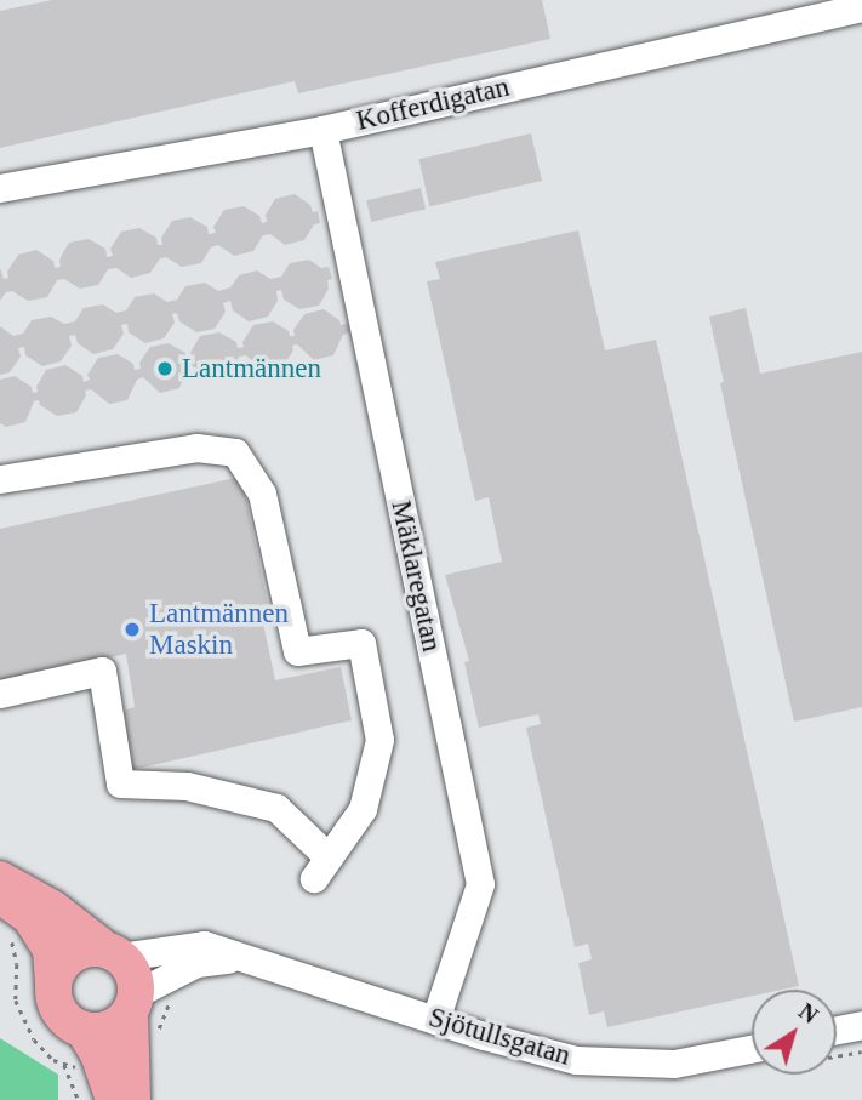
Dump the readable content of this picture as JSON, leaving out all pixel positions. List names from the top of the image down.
{
  "streets": {
    "street": ["Kofferdigatan", "Mäklaregatan", "Sjötullsgatan"]
  },
  "crossings": [
    ["Kofferdigatan", "Mäklaregatan"],
    ["Mäklaregatan", "Sjötullsgatan"]
  ],
  "places": ["Lantmännen", "Lantmännen Maskin"],
  "north": "top right"
}
